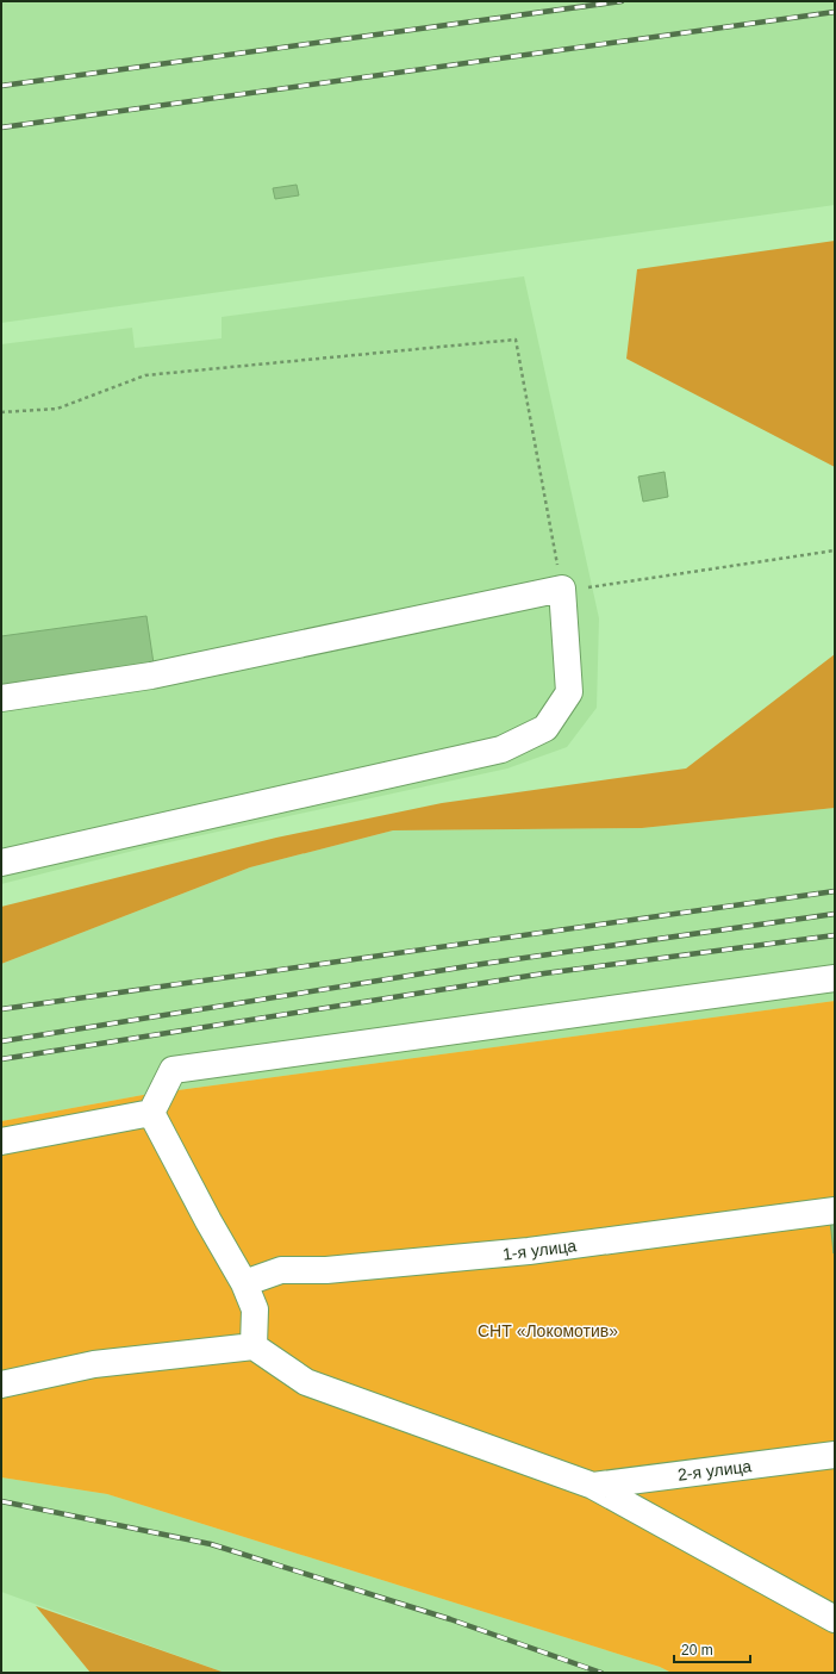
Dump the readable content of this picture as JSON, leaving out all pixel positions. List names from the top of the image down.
{
  "streets": {
    "street": ["1-я улица", "2-я улица"]
  },
  "parks": ["СНТ «Локомотив»"],
  "scale_bar": "20 m"
}
